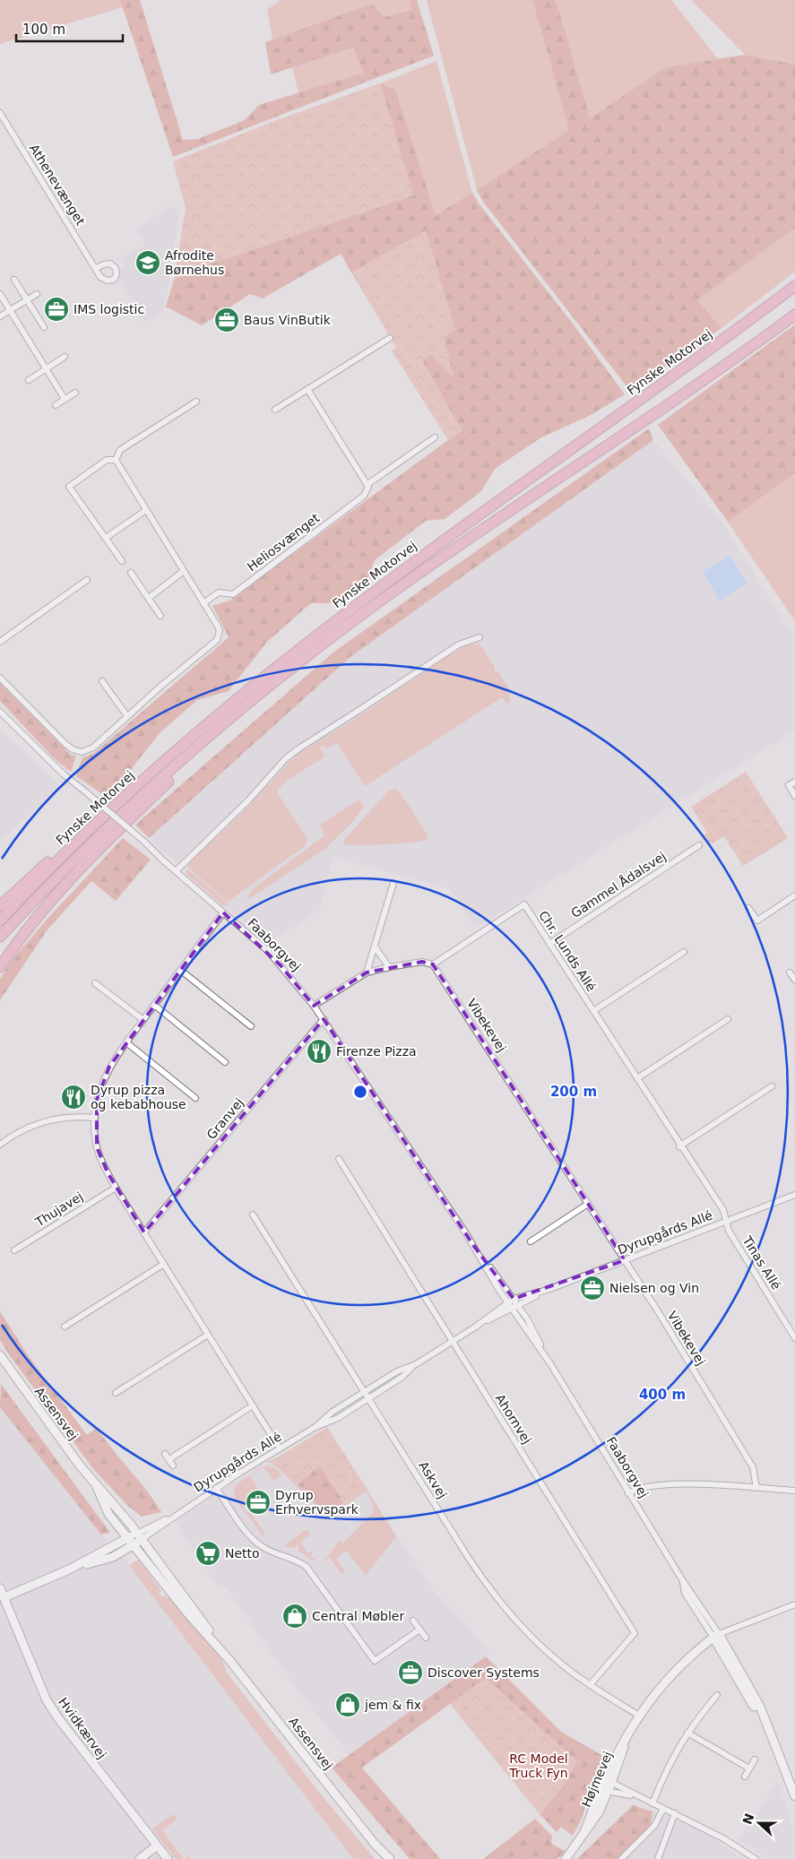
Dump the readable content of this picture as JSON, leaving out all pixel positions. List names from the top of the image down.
{
  "streets": {
    "highway": ["Fynske Motorvej"],
    "street": [
      "Athenevænget",
      "Heliosvænget",
      "Gammel Ådalsvej",
      "Faaborgvej",
      "Chr. Lunds Allé",
      "Vibekevej",
      "Granvej",
      "Thujavej",
      "Dyrupgårds Allé",
      "Tinas Allé",
      "Assensvej",
      "Ahornvej",
      "Askvej",
      "Hvidkærvej",
      "Højmevej"
    ]
  },
  "crossings": [
    ["Gammel Ådalsvej", "Chr. Lunds Allé"],
    ["Faaborgvej", "Granvej"],
    ["Faaborgvej", "Dyrupgårds Allé"],
    ["Faaborgvej", "Højmevej"],
    ["Chr. Lunds Allé", "Vibekevej"],
    ["Chr. Lunds Allé", "Dyrupgårds Allé"],
    ["Chr. Lunds Allé", "Tinas Allé"],
    ["Vibekevej", "Dyrupgårds Allé"],
    ["Dyrupgårds Allé", "Tinas Allé"],
    ["Dyrupgårds Allé", "Assensvej"],
    ["Dyrupgårds Allé", "Ahornvej"],
    ["Dyrupgårds Allé", "Askvej"],
    ["Ahornvej", "Askvej"],
    ["Askvej", "Højmevej"]
  ],
  "parks": ["RC Model Truck Fyn"],
  "places": {
    "school or university": ["Afrodite Børnehus"],
    "office": [
      "IMS logistic",
      "Baus VinButik",
      "Nielsen og Vin",
      "Dyrup Erhvervspark",
      "Discover Systems"
    ],
    "restaurant": ["Firenze Pizza", "Dyrup pizza og kebabhouse"],
    "supermarket": ["Netto"],
    "shop": ["Central Møbler", "jem & fix"]
  },
  "scale_bar": "100 m",
  "north": "left",
  "rings": ["200 m", "400 m"]
}
